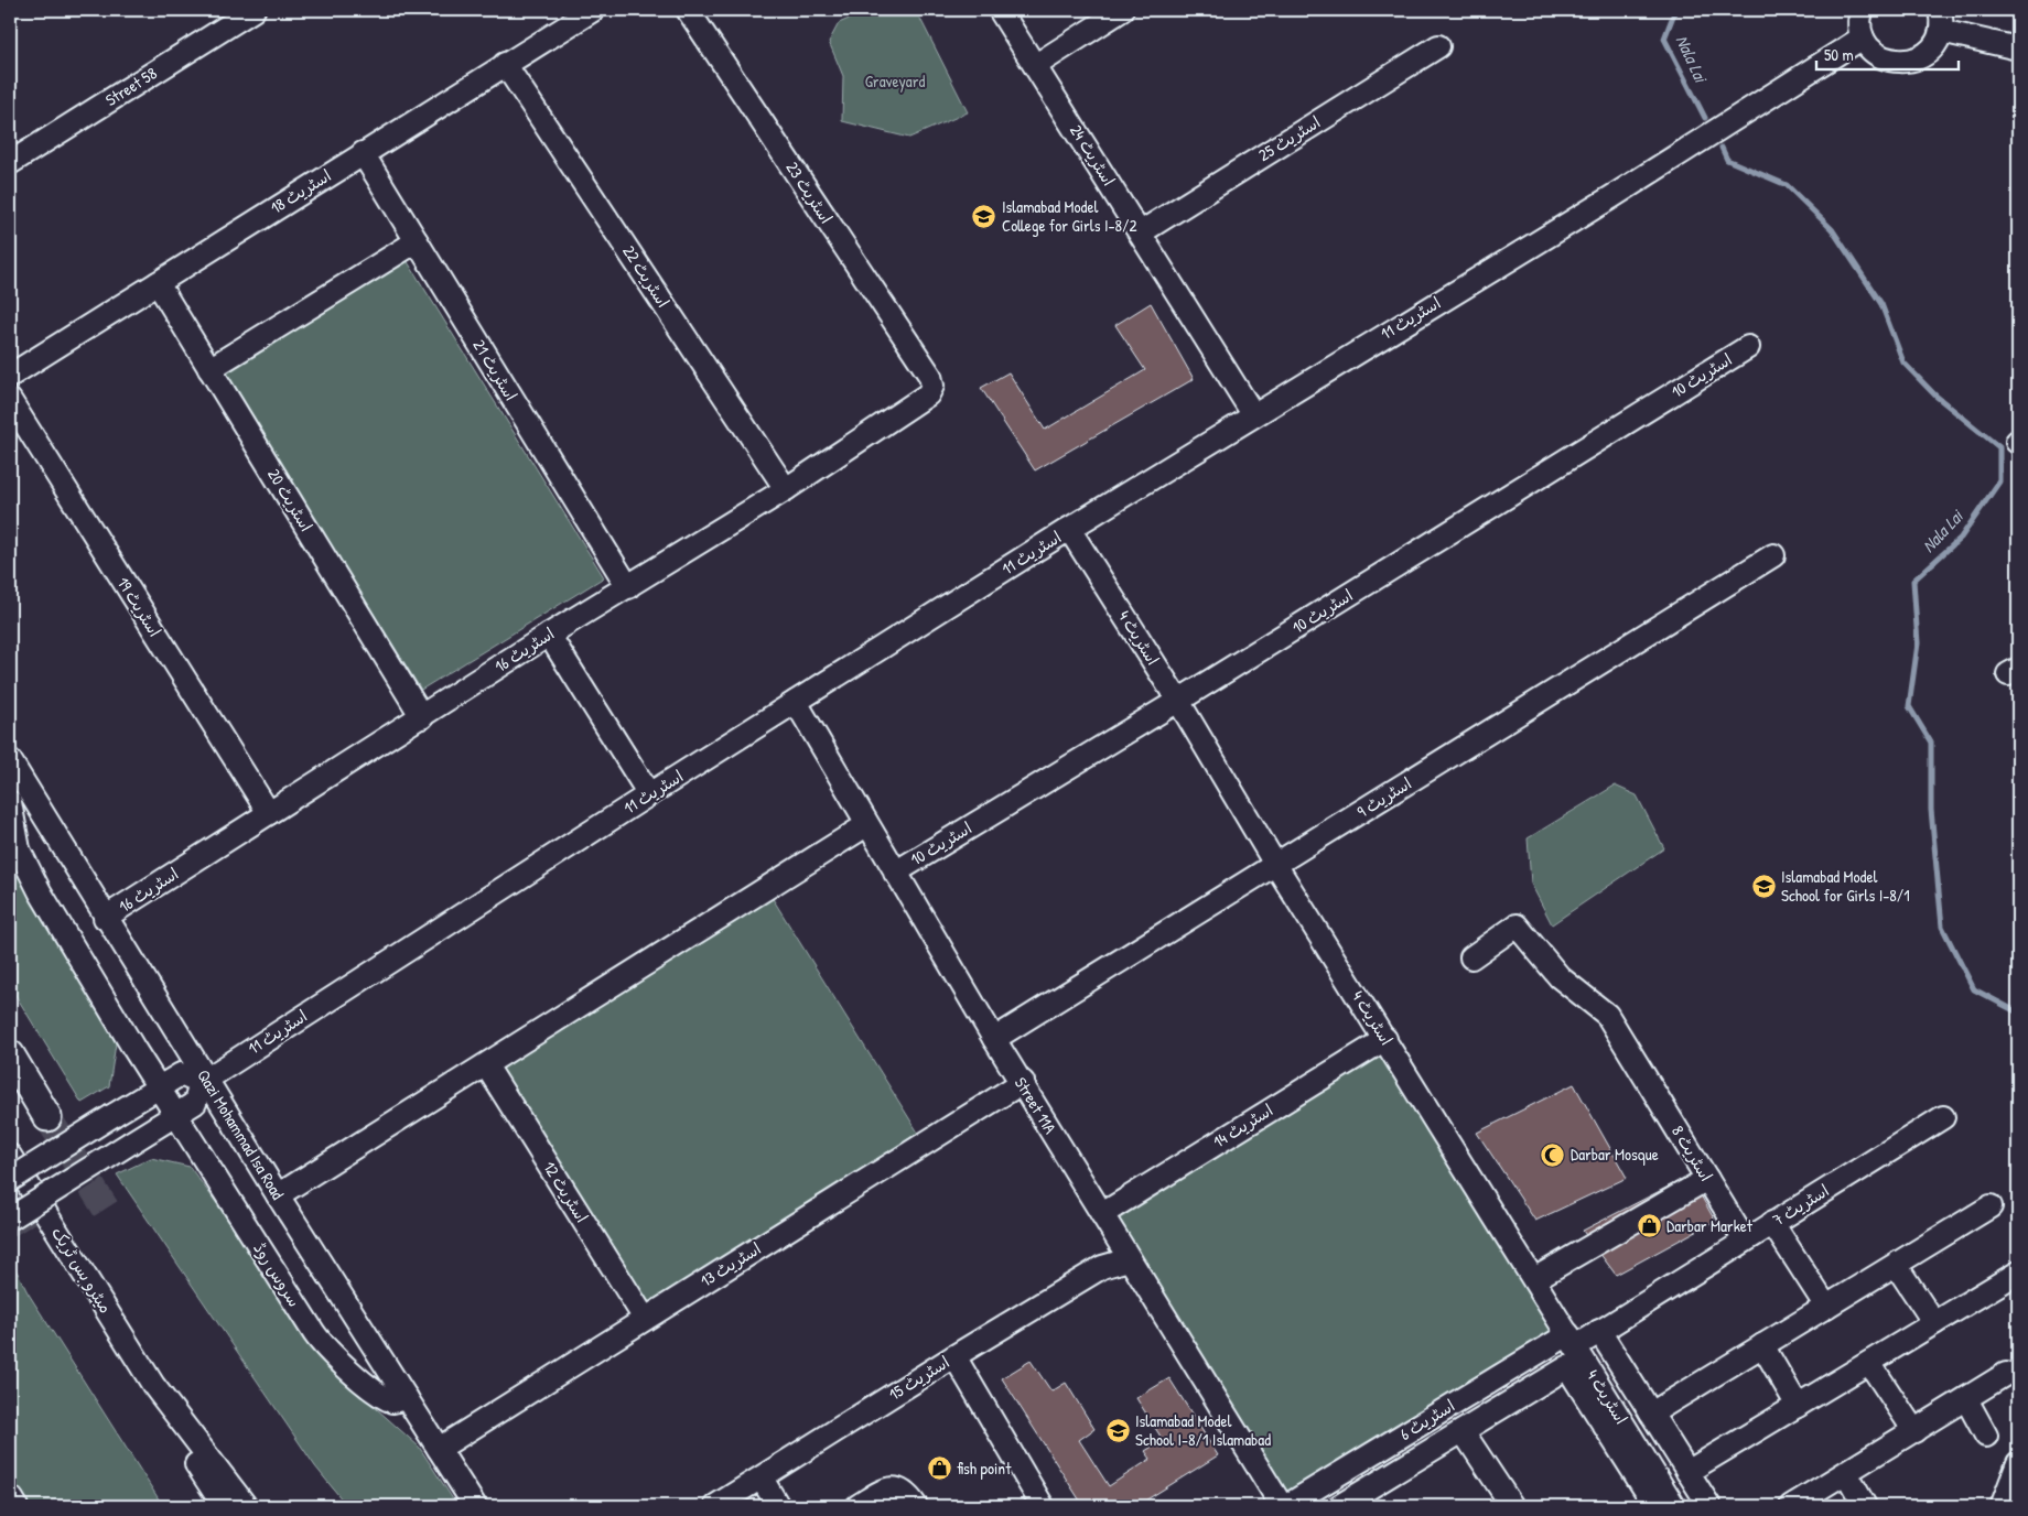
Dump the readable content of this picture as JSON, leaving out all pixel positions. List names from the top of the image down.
{
  "streets": {
    "street": [
      "Street 58",
      "اسٹریٹ 25",
      "اسٹریٹ 24",
      "اسٹریٹ 18",
      "اسٹریٹ 23",
      "اسٹریٹ 22",
      "اسٹریٹ 11",
      "اسٹریٹ 21",
      "اسٹریٹ 10",
      "اسٹریٹ 20",
      "اسٹریٹ 19",
      "اسٹریٹ 4",
      "اسٹریٹ 16",
      "اسٹریٹ 9",
      "Street 11A",
      "اسٹریٹ 14",
      "Qazi Mohammad Isa Road",
      "اسٹریٹ 8",
      "اسٹریٹ 12",
      "اسٹریٹ 7",
      "اسٹریٹ 13",
      "میٹرو بس ٹریک",
      "سروس روڈ",
      "اسٹریٹ 15",
      "اسٹریٹ 6"
    ]
  },
  "crossings": [
    ["اسٹریٹ 25", "اسٹریٹ 24"],
    ["اسٹریٹ 24", "اسٹریٹ 11"],
    ["اسٹریٹ 18", "اسٹریٹ 22"],
    ["اسٹریٹ 18", "اسٹریٹ 21"],
    ["اسٹریٹ 18", "اسٹریٹ 20"],
    ["اسٹریٹ 23", "اسٹریٹ 16"],
    ["اسٹریٹ 22", "اسٹریٹ 16"],
    ["اسٹریٹ 11", "اسٹریٹ 4"],
    ["اسٹریٹ 11", "Street 11A"],
    ["اسٹریٹ 11", "Qazi Mohammad Isa Road"],
    ["اسٹریٹ 21", "اسٹریٹ 16"],
    ["اسٹریٹ 10", "اسٹریٹ 4"],
    ["اسٹریٹ 10", "Street 11A"],
    ["اسٹریٹ 20", "اسٹریٹ 16"],
    ["اسٹریٹ 19", "اسٹریٹ 16"],
    ["اسٹریٹ 4", "اسٹریٹ 9"],
    ["اسٹریٹ 4", "اسٹریٹ 14"],
    ["اسٹریٹ 4", "اسٹریٹ 7"],
    ["اسٹریٹ 4", "اسٹریٹ 6"],
    ["اسٹریٹ 16", "Qazi Mohammad Isa Road"],
    ["اسٹریٹ 9", "Street 11A"],
    ["Street 11A", "اسٹریٹ 14"],
    ["Street 11A", "اسٹریٹ 13"],
    ["Street 11A", "اسٹریٹ 15"],
    ["Street 11A", "اسٹریٹ 6"],
    ["Qazi Mohammad Isa Road", "اسٹریٹ 13"],
    ["Qazi Mohammad Isa Road", "سروس روڈ"],
    ["اسٹریٹ 8", "اسٹریٹ 7"],
    ["اسٹریٹ 12", "اسٹریٹ 13"],
    ["اسٹریٹ 7", "اسٹریٹ 6"]
  ],
  "water": ["Nala Lai"],
  "parks": ["Graveyard"],
  "places": {
    "school or university": ["Islamabad Model College for Girls I-8/2", "Islamabad Model School for Girls I-8/1", "Islamabad Model School I-8/1 Islamabad"],
    "mosque": ["Darbar Mosque"],
    "shop": ["Darbar Market", "fish point"]
  },
  "scale_bar": "50 m"
}
